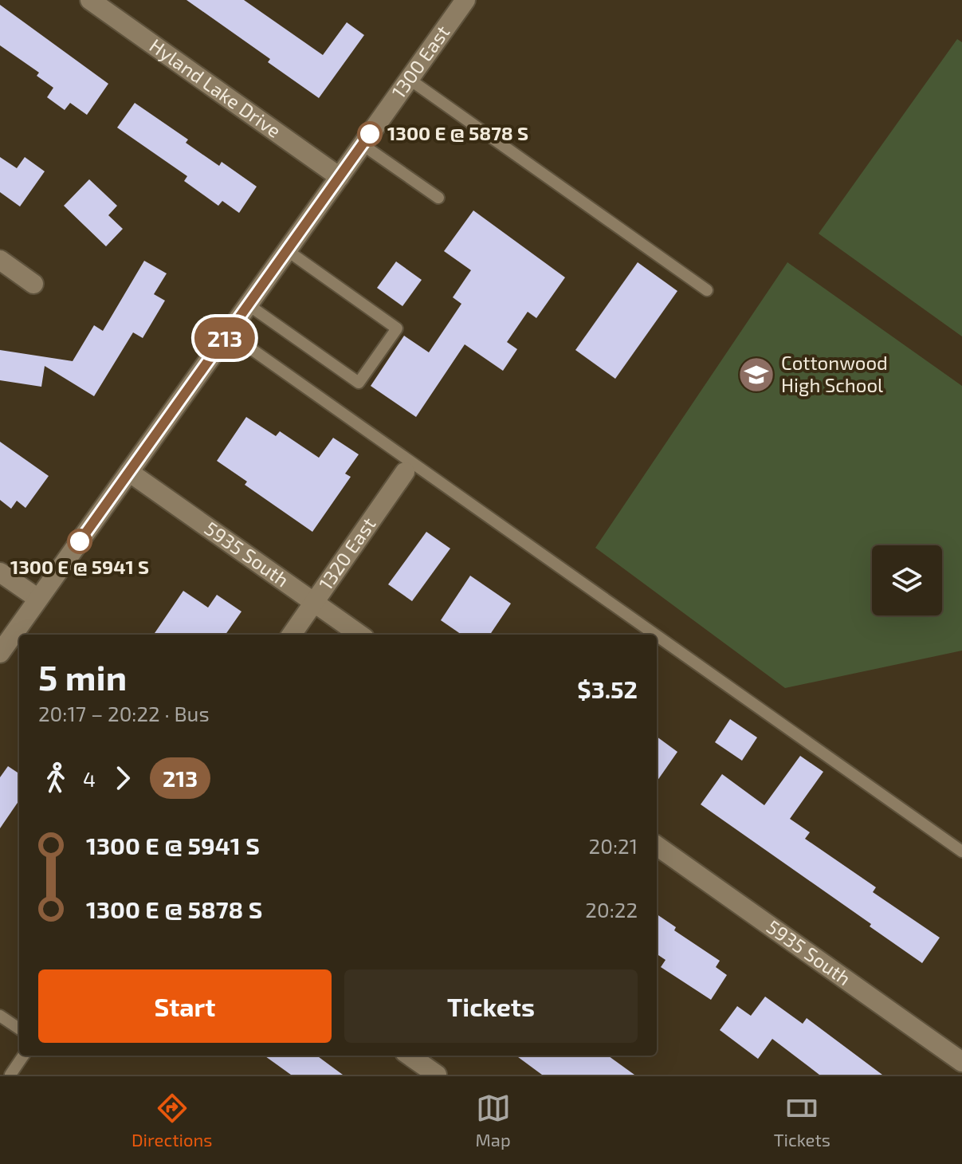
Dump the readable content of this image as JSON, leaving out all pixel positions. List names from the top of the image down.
{
  "streets": {
    "street": [
      "1300 East",
      "Hyland Lake Drive",
      "5935 South",
      "1320 East"
    ]
  },
  "crossings": [
    ["1300 East", "Hyland Lake Drive"],
    ["1300 East", "5935 South"],
    ["5935 South", "1320 East"]
  ],
  "places": {
    "other": ["1300 E @ 5878 S", "1300 E @ 5941 S"],
    "school or university": ["Cottonwood High School"]
  },
  "lines": ["bus line 213"],
  "page": {
    "on_map": "213",
    "heading": ["5 min", "20:17 – 20:22 · Bus", "$3.52"],
    "legs": ["4", "213"],
    "list": [
      {
        "name": "1300 E @ 5941 S",
        "value": "20:21"
      },
      {
        "name": "1300 E @ 5878 S",
        "value": "20:22"
      }
    ],
    "buttons": ["Start", "Tickets"],
    "tabs": ["Directions", "Map", "Tickets"]
  }
}
